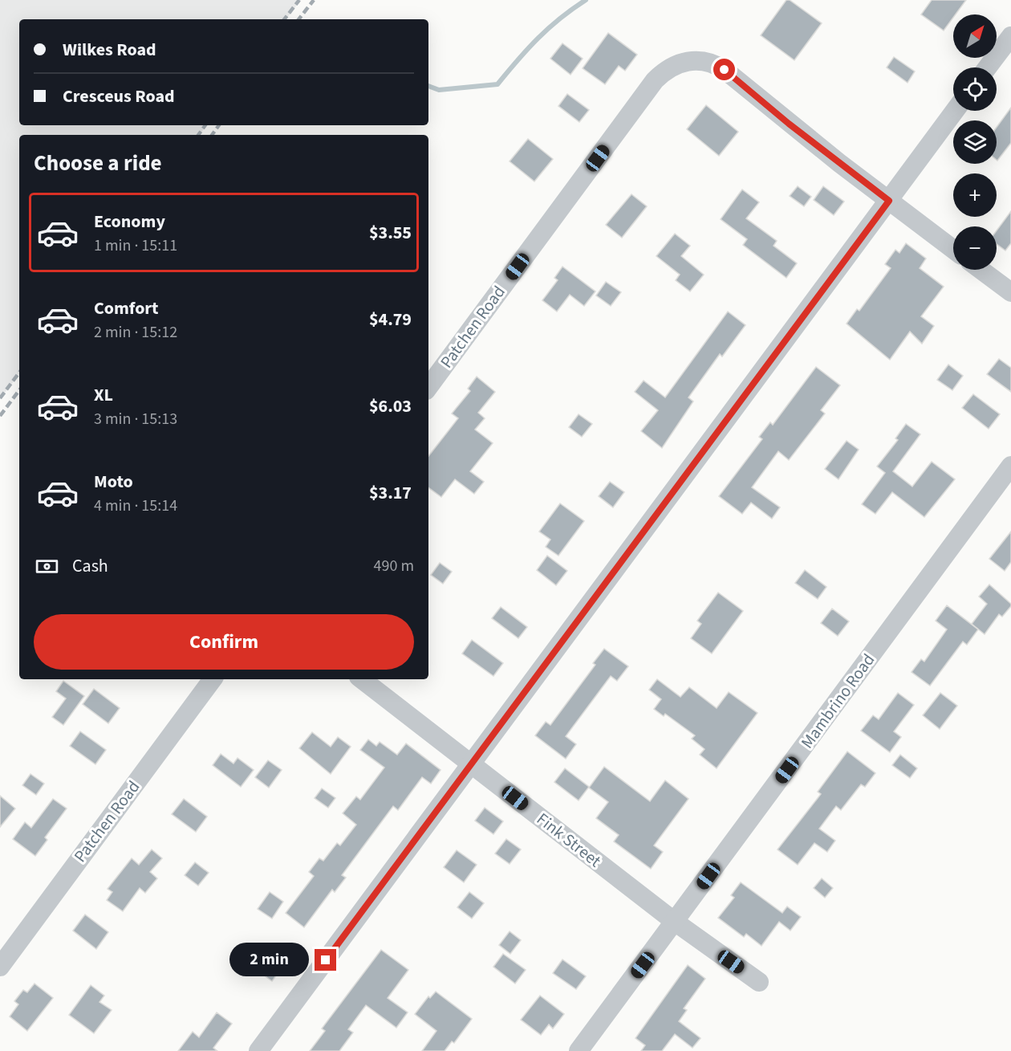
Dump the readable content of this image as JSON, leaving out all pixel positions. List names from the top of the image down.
{
  "streets": {
    "street": ["Patchen Road", "Mambrino Road", "Fink Street"]
  },
  "crossings": [
    ["Mambrino Road", "Fink Street"]
  ],
  "north": "top right",
  "page": {
    "map_buttons": ["+", "−"],
    "banner": ["Wilkes Road", "Cresceus Road"],
    "heading": "Choose a ride",
    "list": [
      {
        "name": "Economy",
        "note": "1 min · 15:11",
        "value": "$3.55"
      },
      {
        "name": "Comfort",
        "note": "2 min · 15:12",
        "value": "$4.79"
      },
      {
        "name": "XL",
        "note": "3 min · 15:13",
        "value": "$6.03"
      },
      {
        "name": "Moto",
        "note": "4 min · 15:14",
        "value": "$3.17"
      }
    ],
    "pay": ["Cash", "490 m"],
    "buttons": "Confirm",
    "bubble": "2 min"
  }
}
